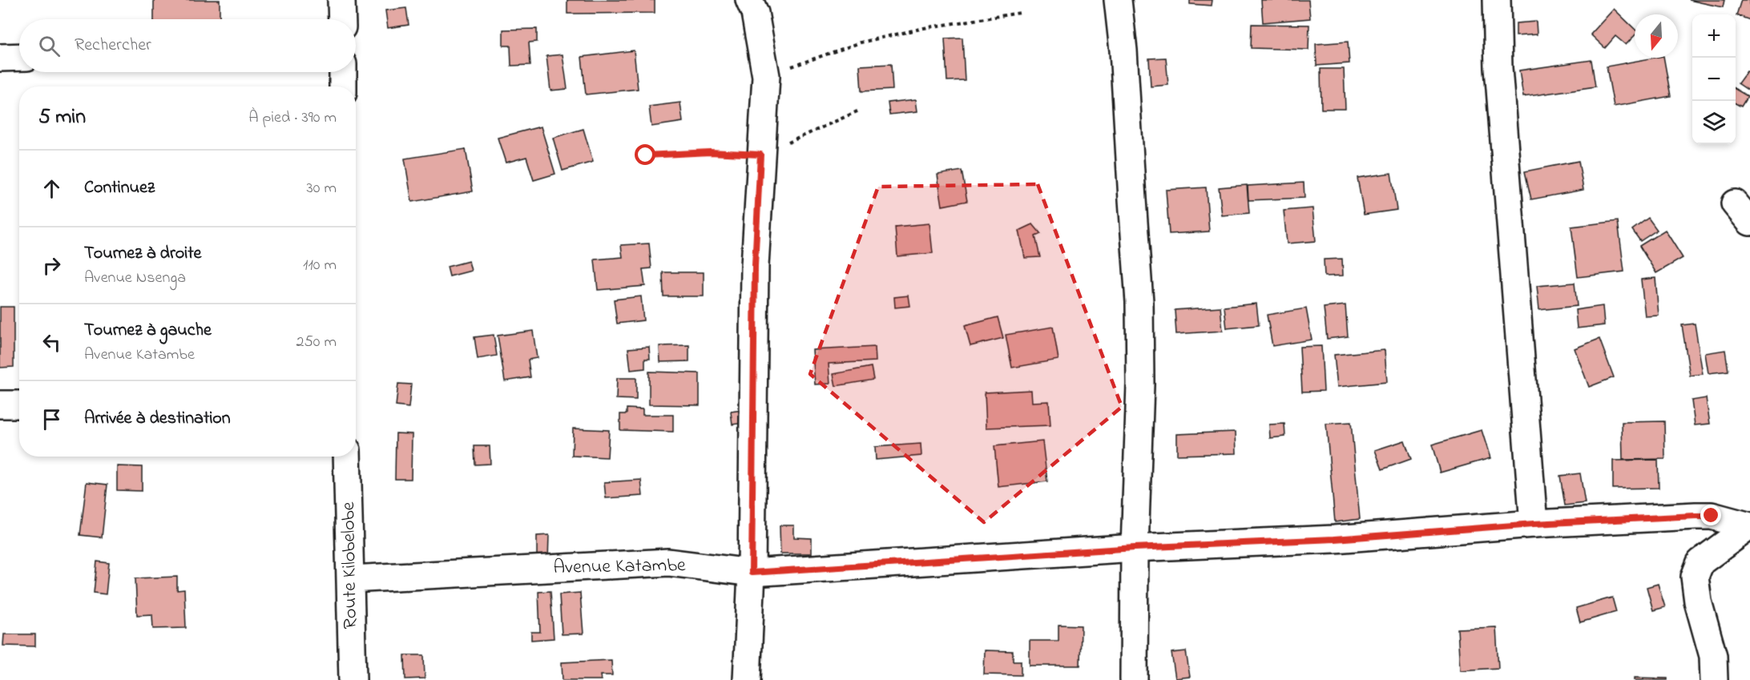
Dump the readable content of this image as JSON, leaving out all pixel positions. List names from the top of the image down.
{
  "streets": {
    "street": ["Route Kilobelobe", "Avenue Katambe"]
  },
  "crossings": [
    ["Route Kilobelobe", "Avenue Katambe"]
  ],
  "north": "bottom",
  "page": {
    "map_buttons": ["+", "−"],
    "search": "Rechercher",
    "heading": ["5 min", "À pied · 390 m"],
    "list": [
      ["Continuez", "30 m"],
      ["Tournez à droite", "Avenue Nsenga", "110 m"],
      ["Tournez à gauche", "Avenue Katambe", "250 m"],
      "Arrivée à destination"
    ]
  }
}
